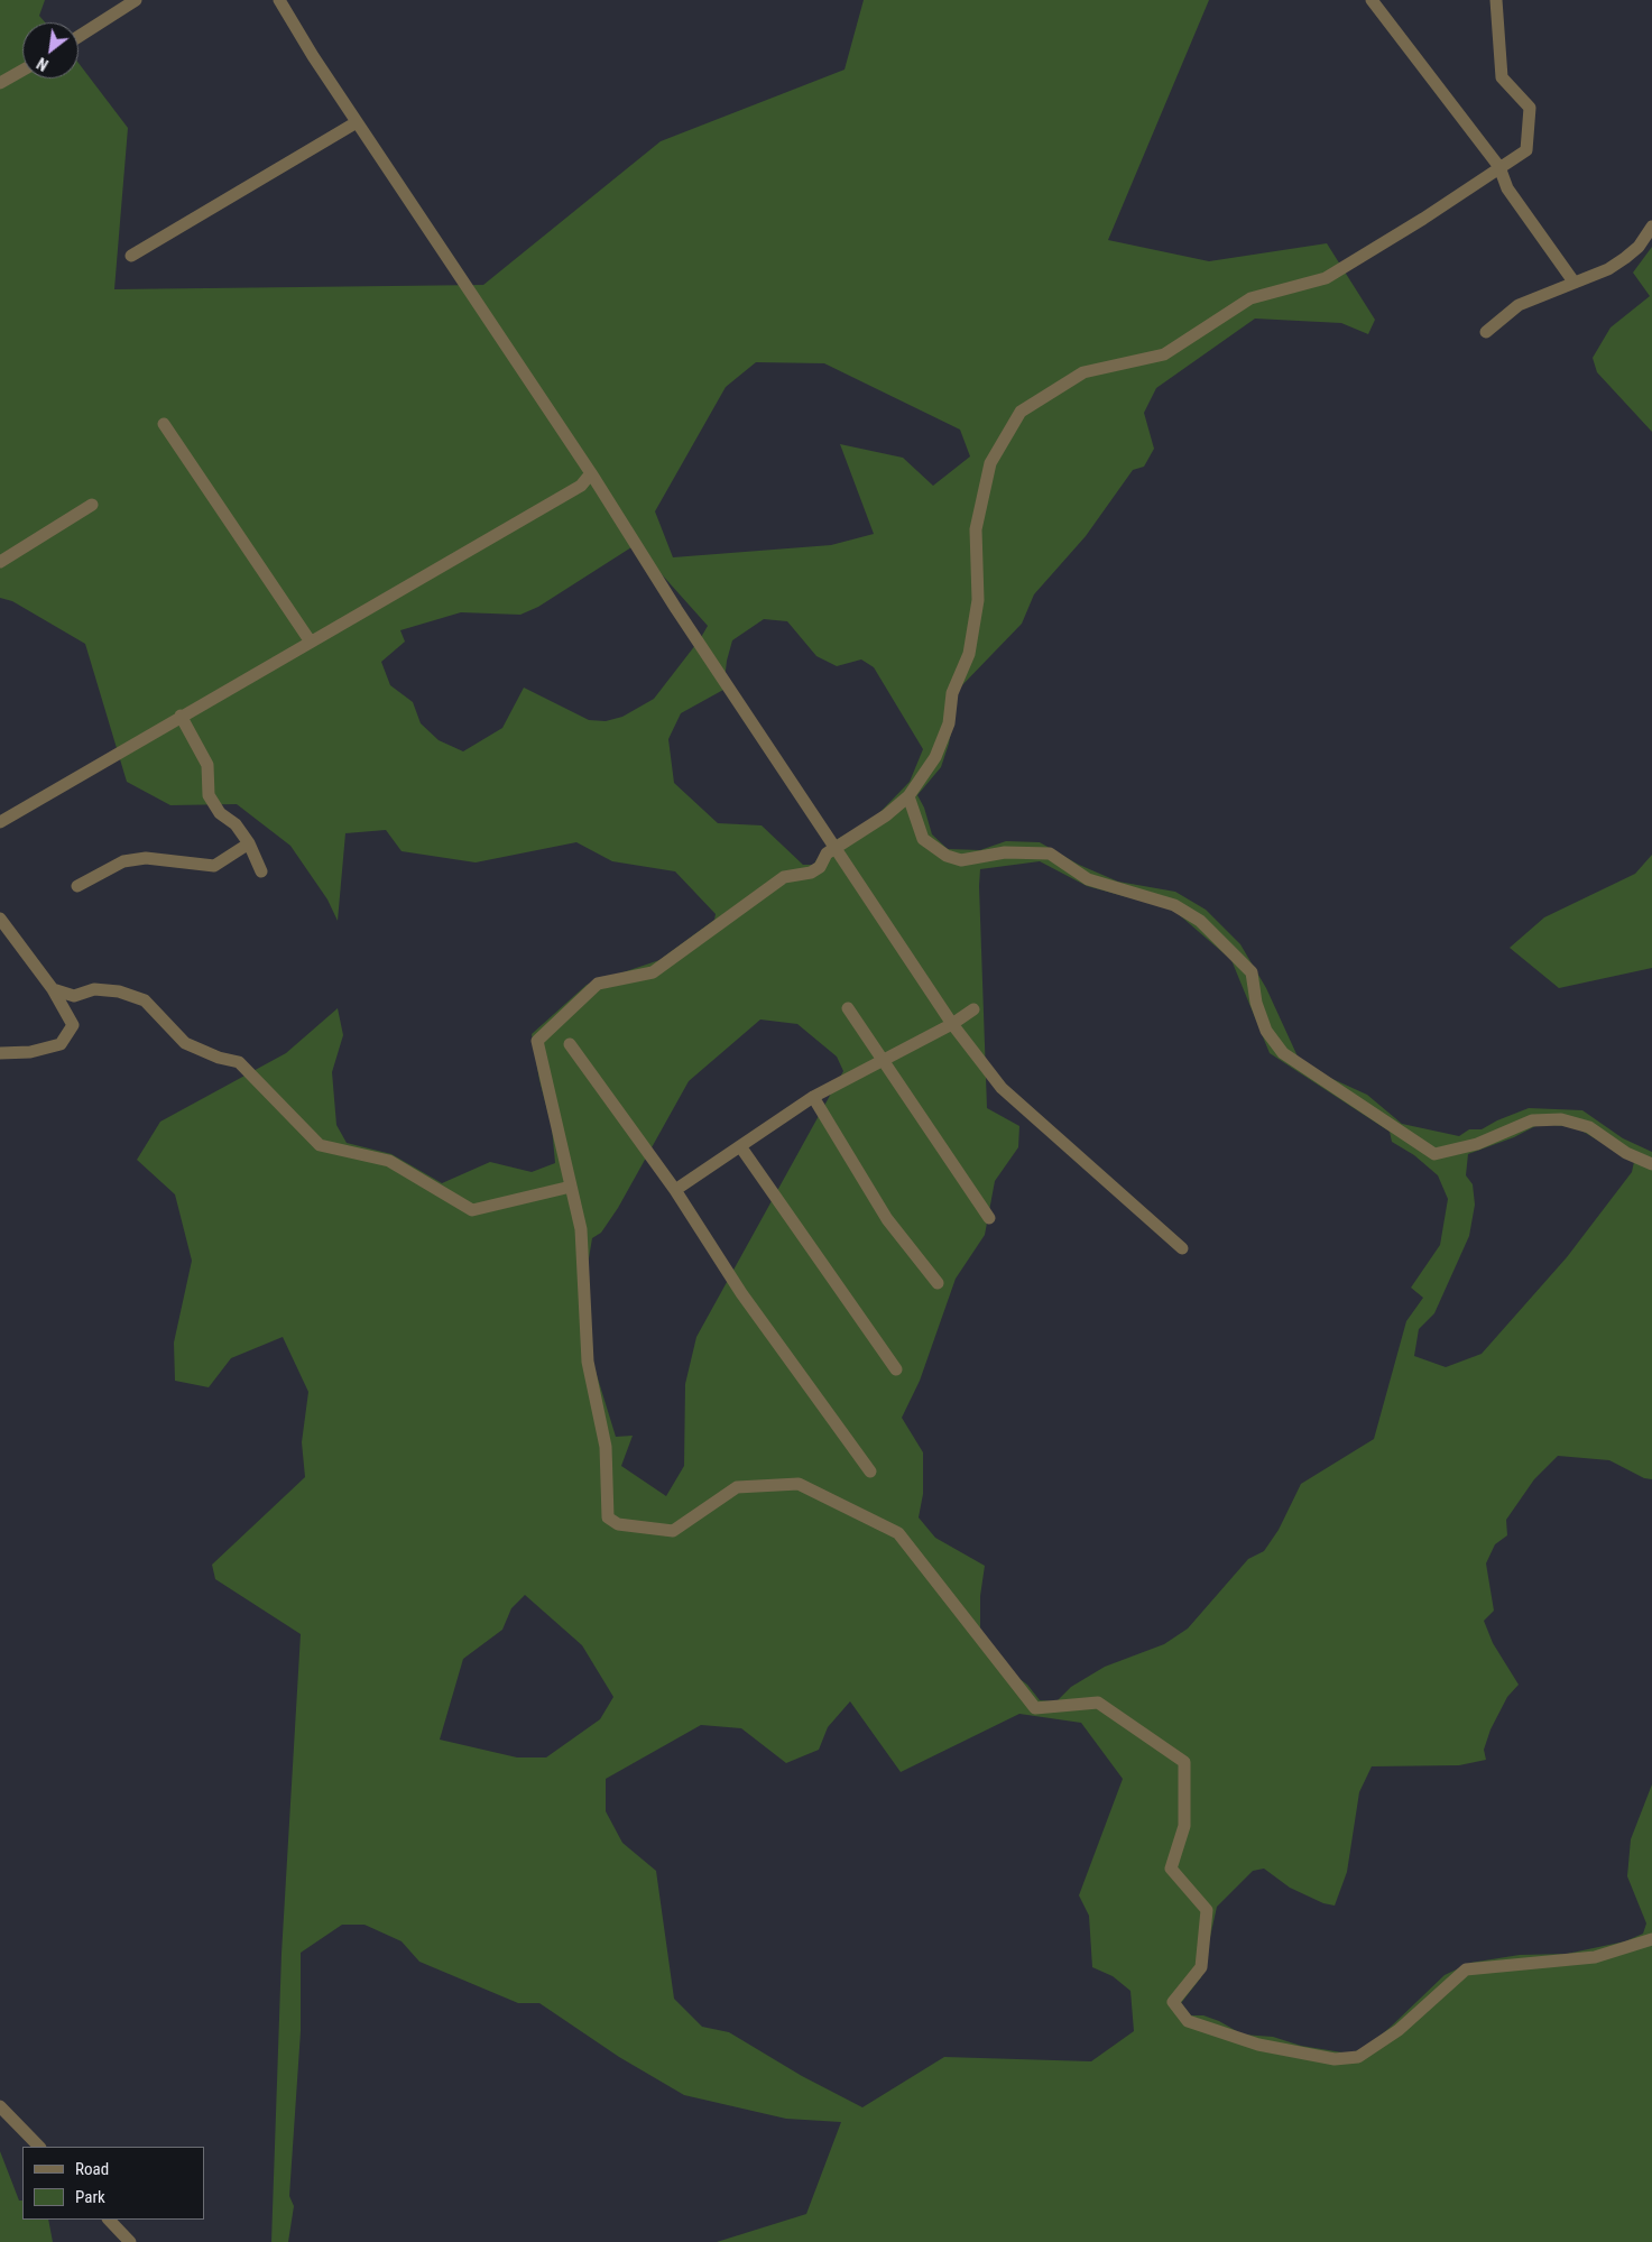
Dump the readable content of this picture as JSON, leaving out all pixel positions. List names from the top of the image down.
{
  "legend": ["Road", "Park"],
  "north": "bottom left"
}
